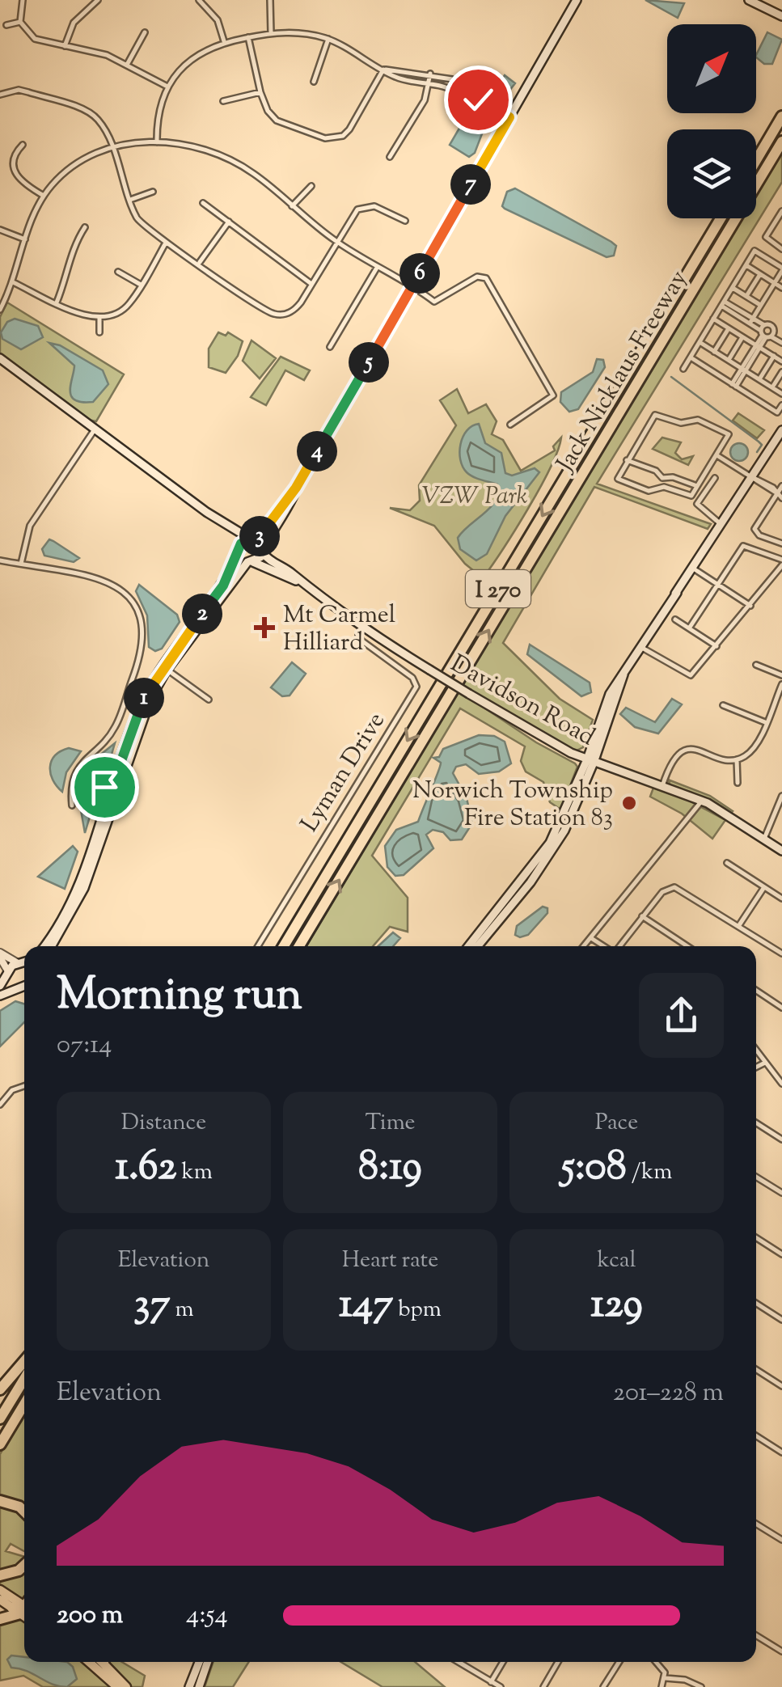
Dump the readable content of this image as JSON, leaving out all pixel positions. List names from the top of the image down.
{
  "streets": {
    "highway": ["Jack Nicklaus Freeway", "I 270"],
    "main road": ["Davidson Road"],
    "street": ["Lyman Drive"]
  },
  "crossings": [
    ["Davidson Road", "Lyman Drive"]
  ],
  "parks": ["VZW Park"],
  "places": {
    "health": ["Mt Carmel Hilliard"],
    "other": ["Norwich Township Fire Station 83"]
  },
  "north": "top right",
  "page": {
    "pins": [
      "7",
      "6",
      "5",
      "4",
      "3",
      "2",
      "1"
    ],
    "heading": ["Morning run", "07:14"],
    "stats": [
      ["Distance", "1.62 km"],
      ["Time", "8:19"],
      ["Pace", "5:08 /km"],
      ["Elevation", "37 m"],
      ["Heart rate", "147 bpm"],
      ["kcal", "129"]
    ],
    "chart": ["Elevation", "201–228 m"],
    "list": [
      {
        "name": "200 m",
        "note": "4:54"
      }
    ]
  }
}
